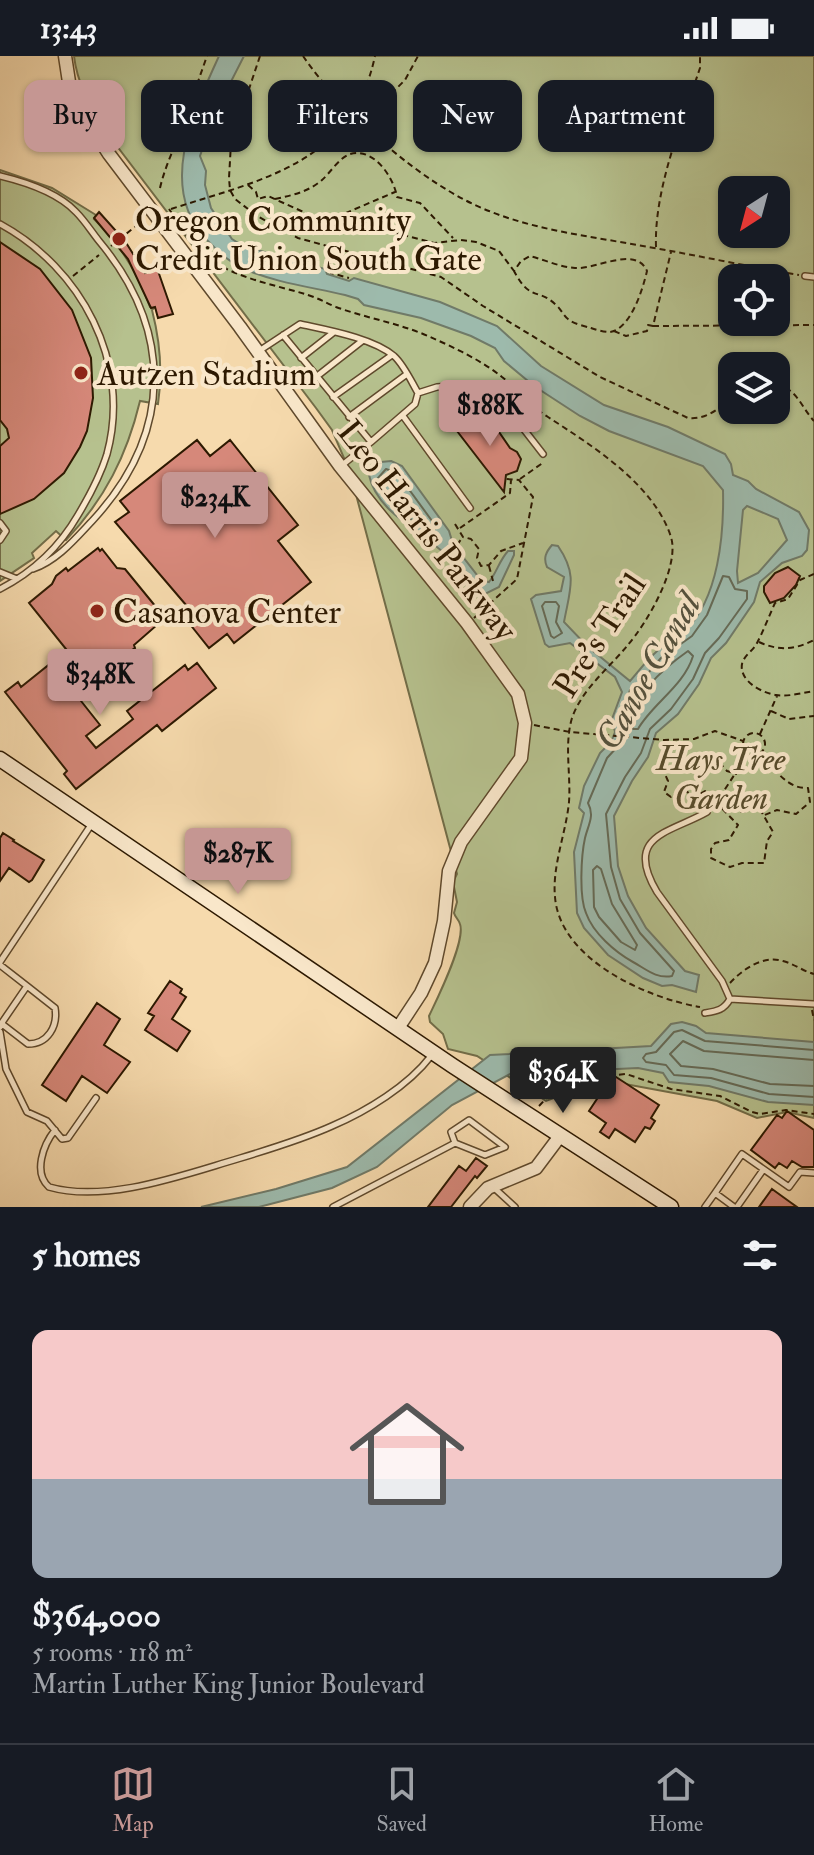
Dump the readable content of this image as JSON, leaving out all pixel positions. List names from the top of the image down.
{
  "streets": {
    "street": ["Leo Harris Parkway"],
    "path": ["Pre's Trail"]
  },
  "water": ["Canoe Canal"],
  "parks": ["Hays Tree Garden"],
  "places": ["Oregon Community Credit Union South Gate", "Autzen Stadium", "Casanova Center"],
  "north": "bottom left",
  "page": {
    "status": "13:43",
    "chip": [
      "Buy",
      "Rent",
      "Filters",
      "New",
      "Apartment"
    ],
    "price": [
      "$188K",
      "$234K",
      "$348K",
      "$287K",
      "$364K"
    ],
    "heading": "5 homes",
    "list": [
      {
        "name": "$364,000",
        "note": "5 rooms · 118 m² · Martin Luther King Junior Boulevard"
      }
    ],
    "tabs": ["Map", "Saved", "Home"]
  }
}
